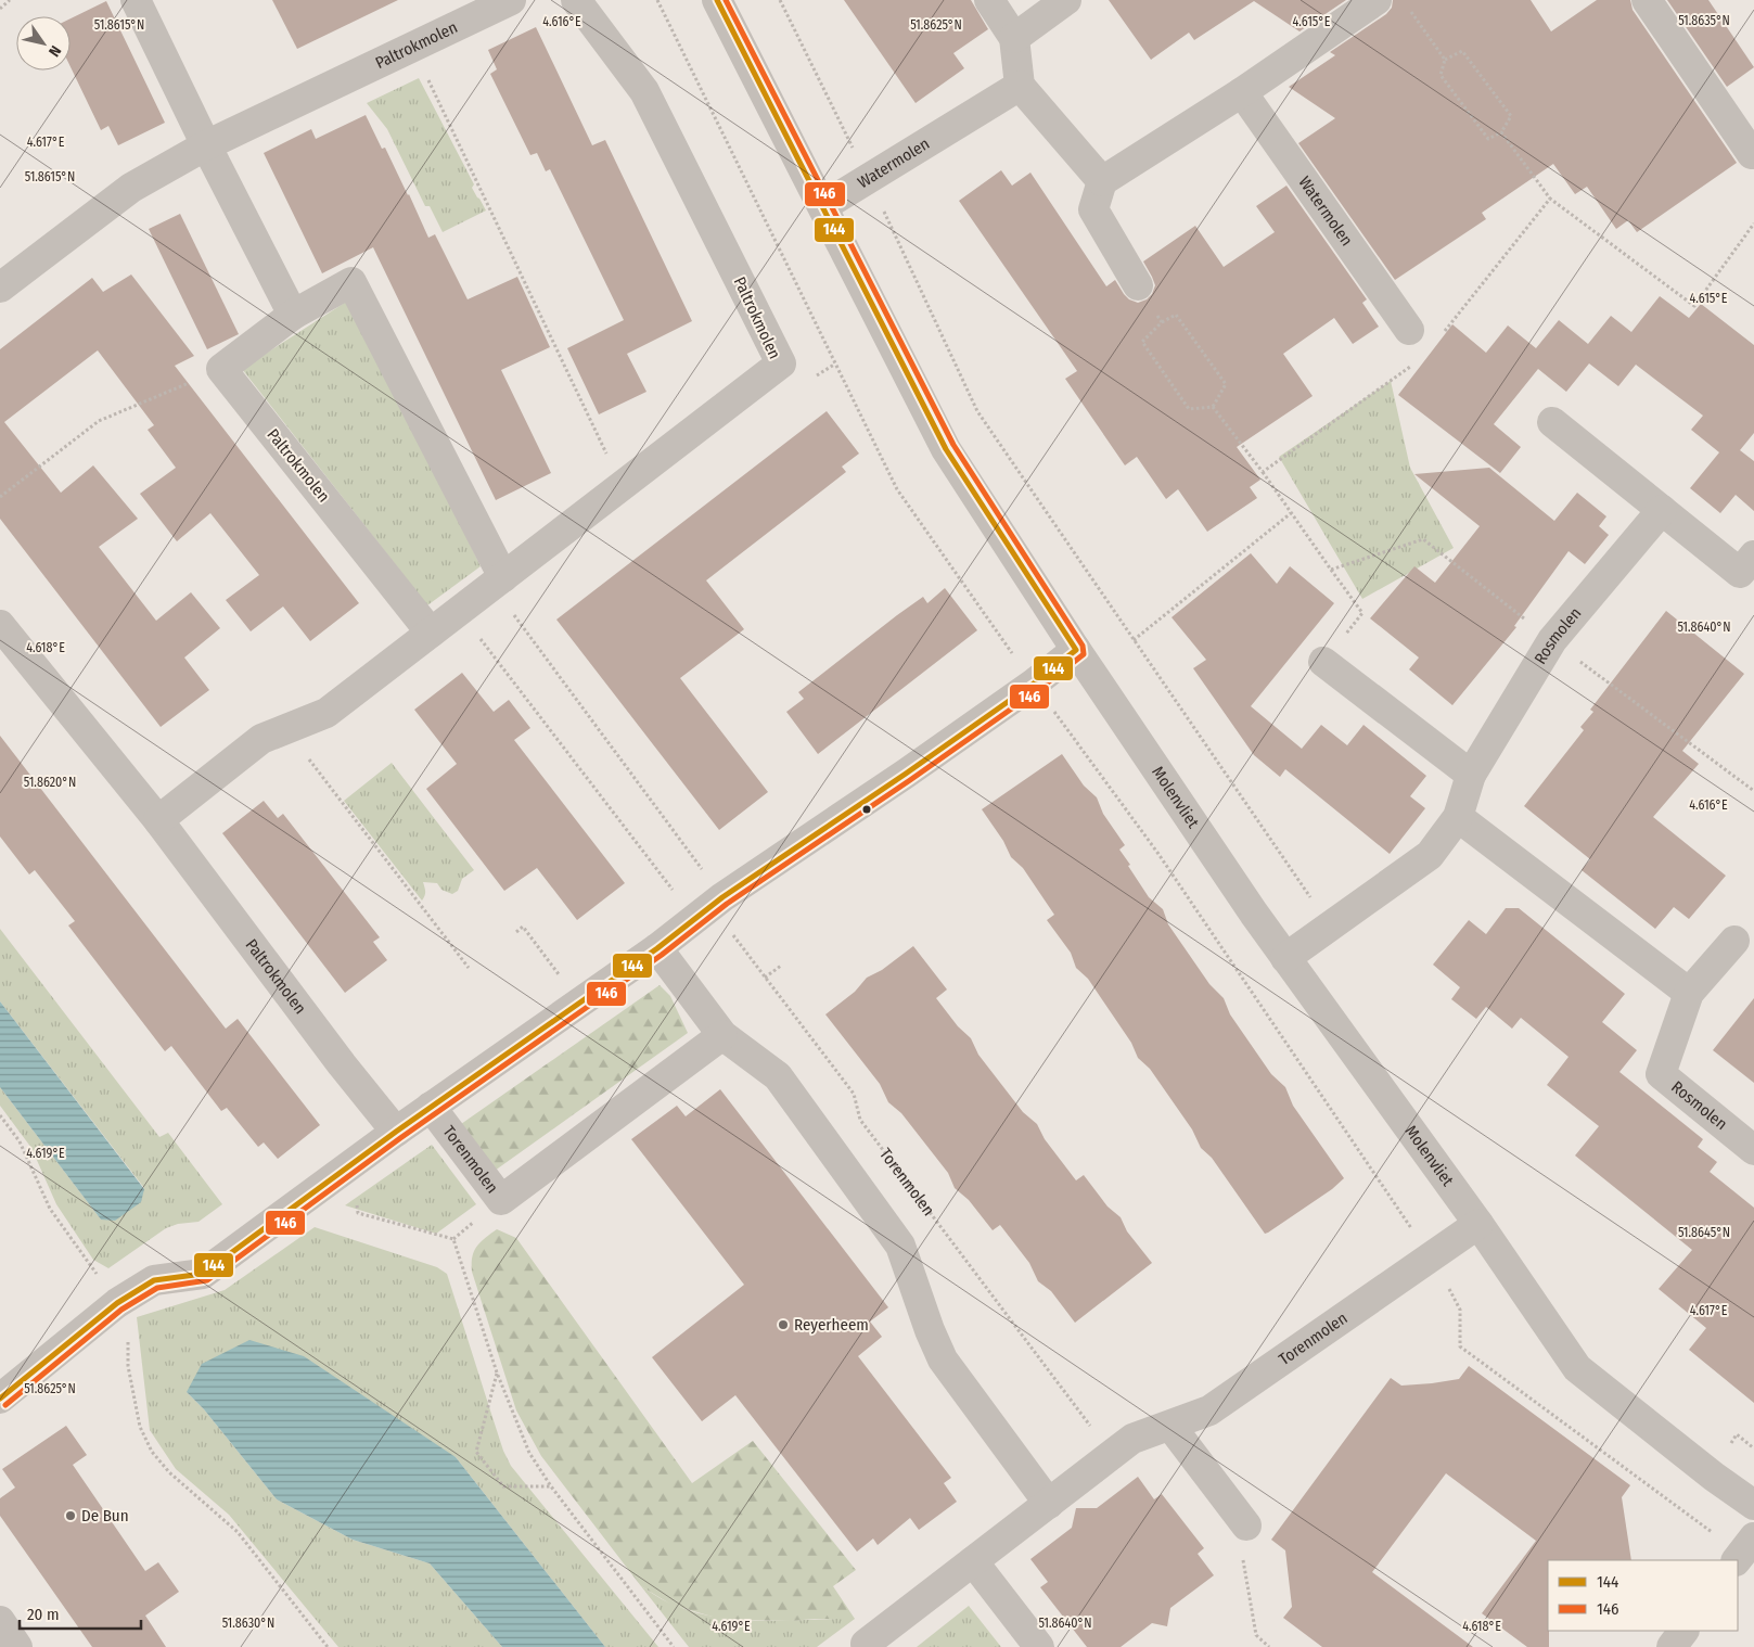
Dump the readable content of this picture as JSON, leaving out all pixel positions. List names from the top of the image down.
{
  "streets": {
    "street": [
      "Paltrokmolen",
      "Watermolen",
      "Rosmolen",
      "Molenvliet",
      "Torenmolen"
    ]
  },
  "crossings": [
    ["Watermolen", "Molenvliet"],
    ["Rosmolen", "Molenvliet"],
    ["Molenvliet", "Torenmolen"]
  ],
  "places": ["Reyerheem", "De Bun"],
  "lines": ["transit line 144", "transit line 146"],
  "legend": ["144", "146"],
  "scale_bar": "20 m",
  "north": "bottom right",
  "coordinates": [
    "51.8635°N",
    "4.615°E",
    "4.616°E",
    "51.8615°N",
    "51.8625°N",
    "4.617°E",
    "51.8640°N",
    "4.618°E",
    "51.8620°N",
    "4.619°E",
    "51.8645°N",
    "51.8630°N"
  ]
}
